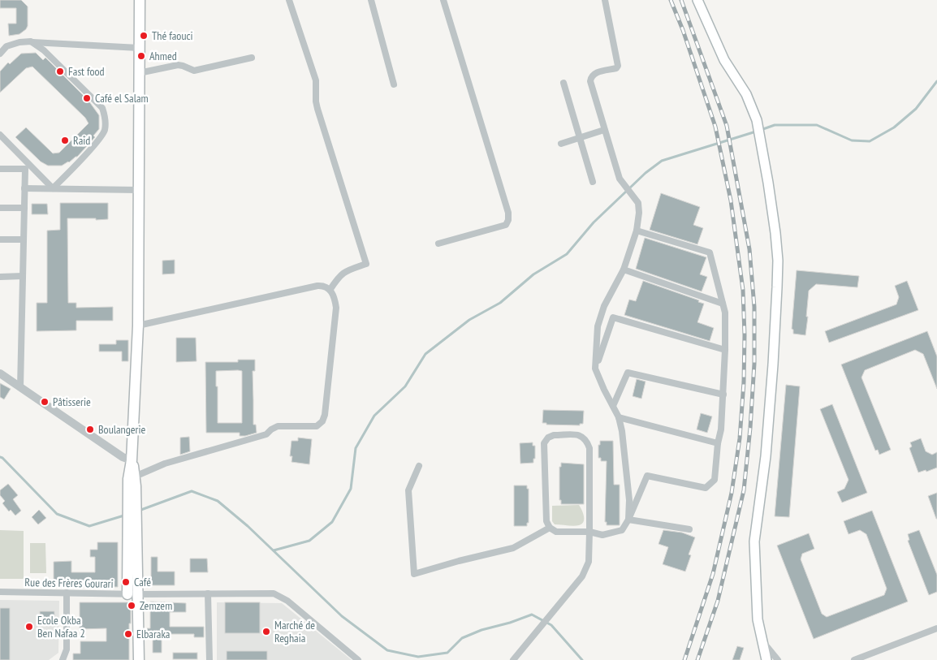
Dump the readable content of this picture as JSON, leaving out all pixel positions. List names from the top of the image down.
{
  "streets": {
    "street": ["Rue des Frères Gourari"]
  },
  "places": [
    "Thé faouci",
    "Ahmed",
    "Fast food",
    "Café el Salam",
    "Raid",
    "Pâtisserie",
    "Boulangerie",
    "Café",
    "Zemzem",
    "Ecole Okba Ben Nafaa 2",
    "Marché de Reghaia",
    "Elbaraka"
  ]
}
